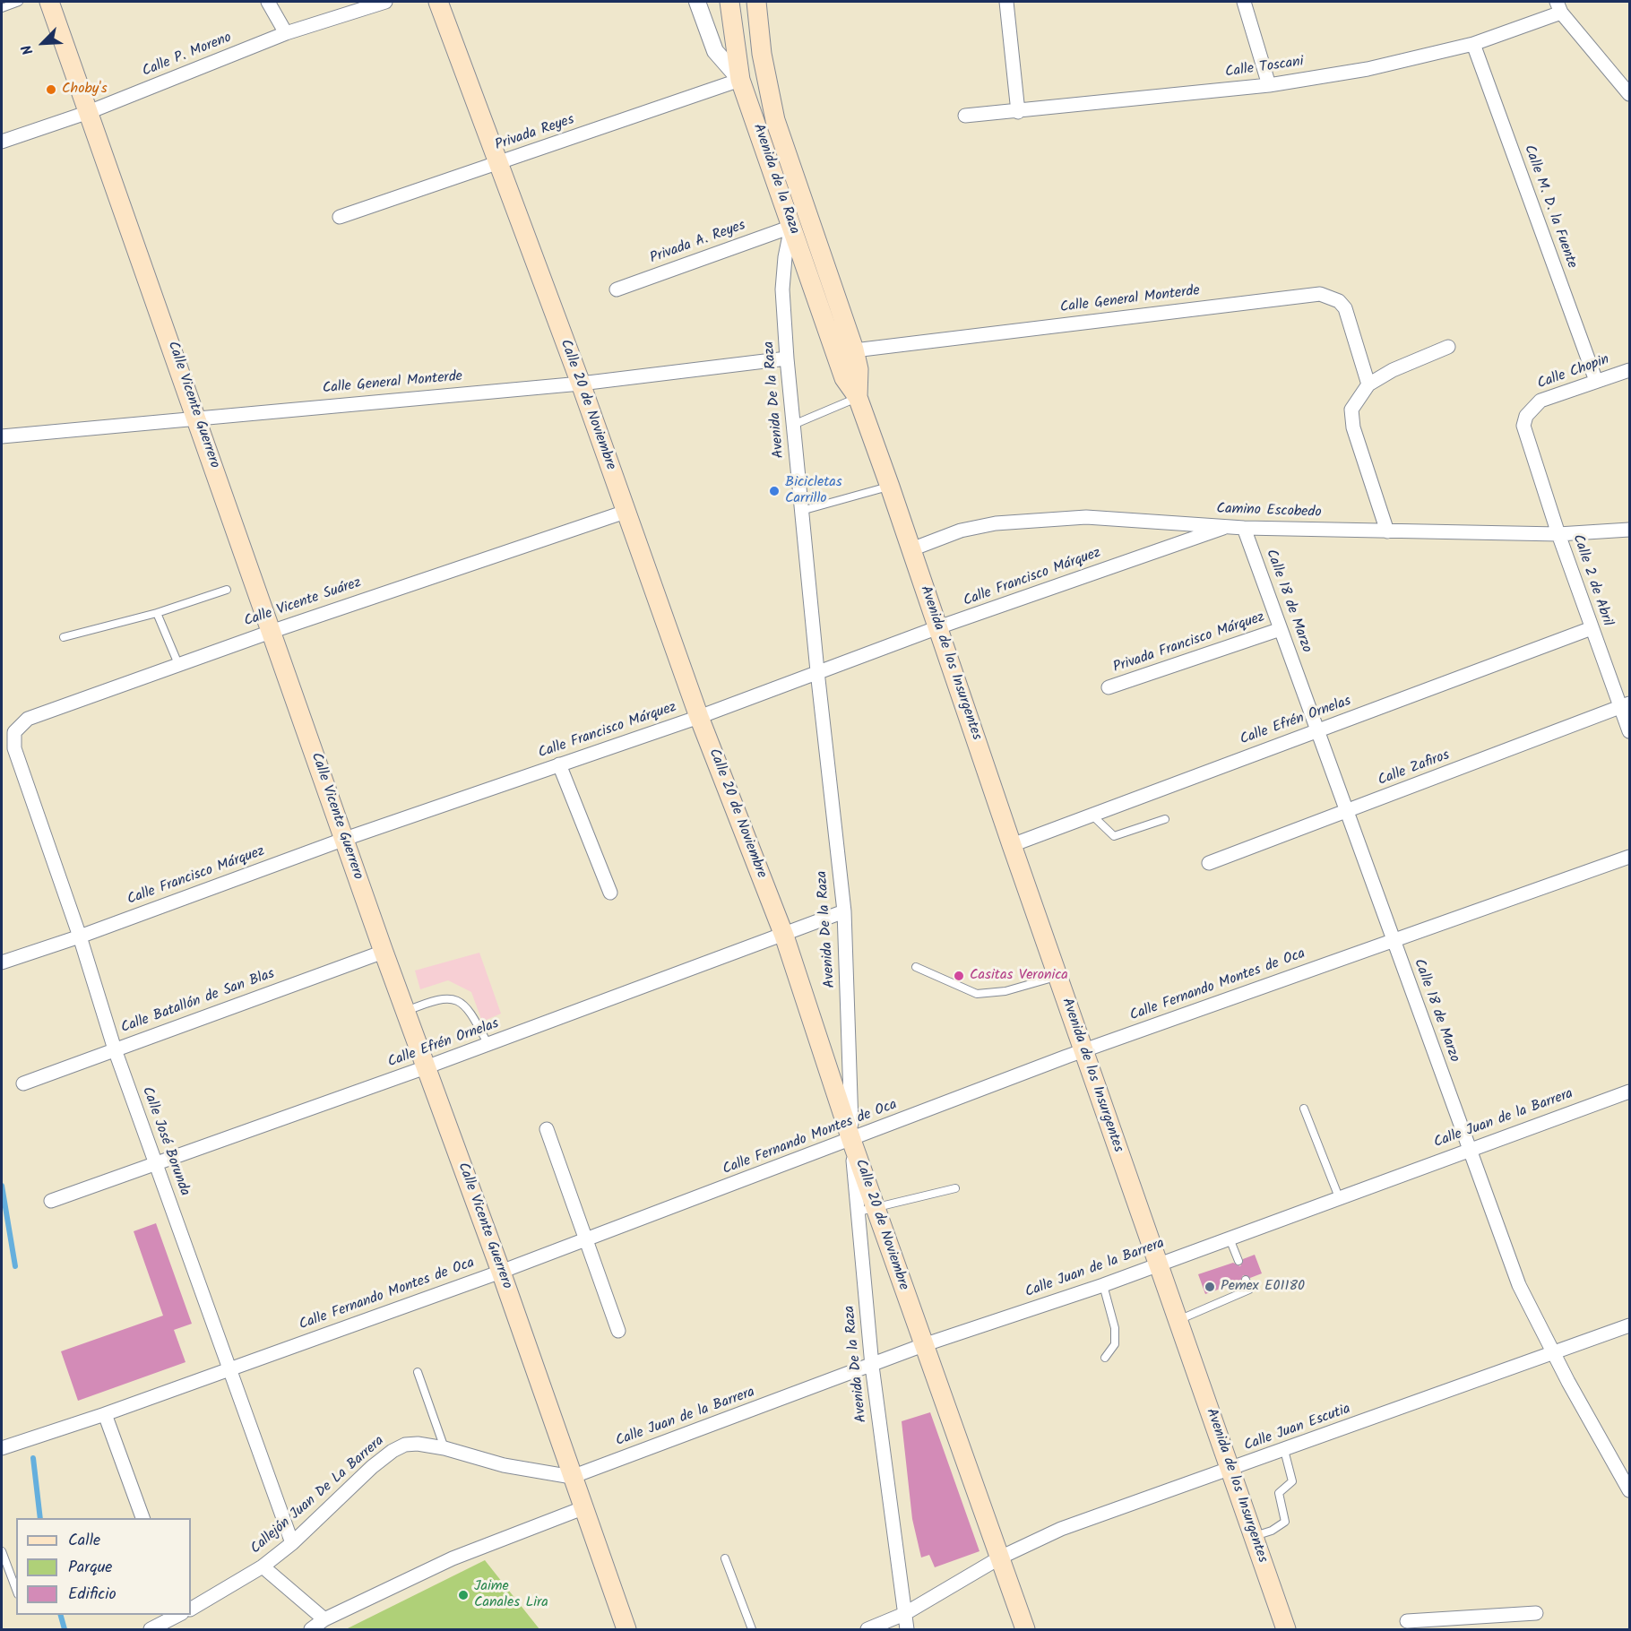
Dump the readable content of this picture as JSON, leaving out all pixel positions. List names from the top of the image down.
{
  "streets": {
    "main road": [
      "Avenida de la Raza",
      "Calle Vicente Guerrero",
      "Calle 20 de Noviembre",
      "Avenida de los Insurgentes"
    ],
    "street": [
      "Calle P. Moreno",
      "Calle Toscani",
      "Privada Reyes",
      "Calle M. D. la Fuente",
      "Privada A. Reyes",
      "Calle General Monterde",
      "Calle Chopin",
      "Avenida De la Raza",
      "Camino Escobedo",
      "Calle Francisco Márquez",
      "Calle 2 de Abril",
      "Calle 18 de Marzo",
      "Calle Vicente Suárez",
      "Privada Francisco Márquez",
      "Calle Efrén Ornelas",
      "Calle Zafiros",
      "Calle Fernando Montes de Oca",
      "Calle Batallón de San Blas",
      "Calle Juan de la Barrera",
      "Calle José Borunda",
      "Calle Juan Escutia",
      "Callejón Juan De La Barrera"
    ]
  },
  "crossings": [
    ["Calle P. Moreno", "Calle Vicente Guerrero"],
    ["Calle Toscani", "Calle M. D. la Fuente"],
    ["Privada Reyes", "Avenida de la Raza"],
    ["Privada Reyes", "Calle 20 de Noviembre"],
    ["Avenida de la Raza", "Privada A. Reyes"],
    ["Avenida de la Raza", "Calle General Monterde"],
    ["Avenida de la Raza", "Avenida De la Raza"],
    ["Avenida de la Raza", "Avenida de los Insurgentes"],
    ["Calle M. D. la Fuente", "Calle Chopin"],
    ["Privada A. Reyes", "Avenida De la Raza"],
    ["Calle General Monterde", "Avenida De la Raza"],
    ["Calle General Monterde", "Calle Vicente Guerrero"],
    ["Calle General Monterde", "Calle 20 de Noviembre"],
    ["Calle General Monterde", "Avenida de los Insurgentes"],
    ["Calle Chopin", "Calle 2 de Abril"],
    ["Avenida De la Raza", "Calle 20 de Noviembre"],
    ["Avenida De la Raza", "Calle Francisco Márquez"],
    ["Avenida De la Raza", "Calle Efrén Ornelas"],
    ["Avenida De la Raza", "Calle Fernando Montes de Oca"],
    ["Avenida De la Raza", "Calle Juan de la Barrera"],
    ["Avenida De la Raza", "Calle Juan Escutia"],
    ["Calle Vicente Guerrero", "Calle Francisco Márquez"],
    ["Calle Vicente Guerrero", "Calle Vicente Suárez"],
    ["Calle Vicente Guerrero", "Calle Efrén Ornelas"],
    ["Calle Vicente Guerrero", "Calle Fernando Montes de Oca"],
    ["Calle Vicente Guerrero", "Calle Batallón de San Blas"],
    ["Calle Vicente Guerrero", "Calle Juan de la Barrera"],
    ["Calle Vicente Guerrero", "Callejón Juan De La Barrera"],
    ["Calle 20 de Noviembre", "Calle Francisco Márquez"],
    ["Calle 20 de Noviembre", "Calle Vicente Suárez"],
    ["Calle 20 de Noviembre", "Calle Efrén Ornelas"],
    ["Calle 20 de Noviembre", "Calle Fernando Montes de Oca"],
    ["Calle 20 de Noviembre", "Calle Juan de la Barrera"],
    ["Calle 20 de Noviembre", "Calle Juan Escutia"],
    ["Camino Escobedo", "Calle Francisco Márquez"],
    ["Camino Escobedo", "Calle 2 de Abril"],
    ["Camino Escobedo", "Calle 18 de Marzo"],
    ["Camino Escobedo", "Avenida de los Insurgentes"],
    ["Calle Francisco Márquez", "Avenida de los Insurgentes"],
    ["Calle Francisco Márquez", "Calle José Borunda"],
    ["Calle 2 de Abril", "Calle Efrén Ornelas"],
    ["Calle 2 de Abril", "Calle Zafiros"],
    ["Calle 18 de Marzo", "Privada Francisco Márquez"],
    ["Calle 18 de Marzo", "Calle Efrén Ornelas"],
    ["Calle 18 de Marzo", "Calle Zafiros"],
    ["Calle 18 de Marzo", "Calle Fernando Montes de Oca"],
    ["Calle 18 de Marzo", "Calle Juan de la Barrera"],
    ["Calle 18 de Marzo", "Calle Juan Escutia"],
    ["Calle Vicente Suárez", "Calle José Borunda"],
    ["Avenida de los Insurgentes", "Calle Efrén Ornelas"],
    ["Avenida de los Insurgentes", "Calle Fernando Montes de Oca"],
    ["Avenida de los Insurgentes", "Calle Juan de la Barrera"],
    ["Avenida de los Insurgentes", "Calle Juan Escutia"],
    ["Calle Efrén Ornelas", "Calle José Borunda"],
    ["Calle Fernando Montes de Oca", "Calle José Borunda"],
    ["Calle Batallón de San Blas", "Calle José Borunda"],
    ["Calle Juan de la Barrera", "Callejón Juan De La Barrera"],
    ["Calle José Borunda", "Callejón Juan De La Barrera"]
  ],
  "places": [
    "Choby's",
    "Bicicletas Carrillo",
    "Casitas Veronica",
    "Pemex E01180",
    "Jaime Canales Lira"
  ],
  "legend": ["Calle", "Parque", "Edificio"],
  "north": "bottom left"
}
